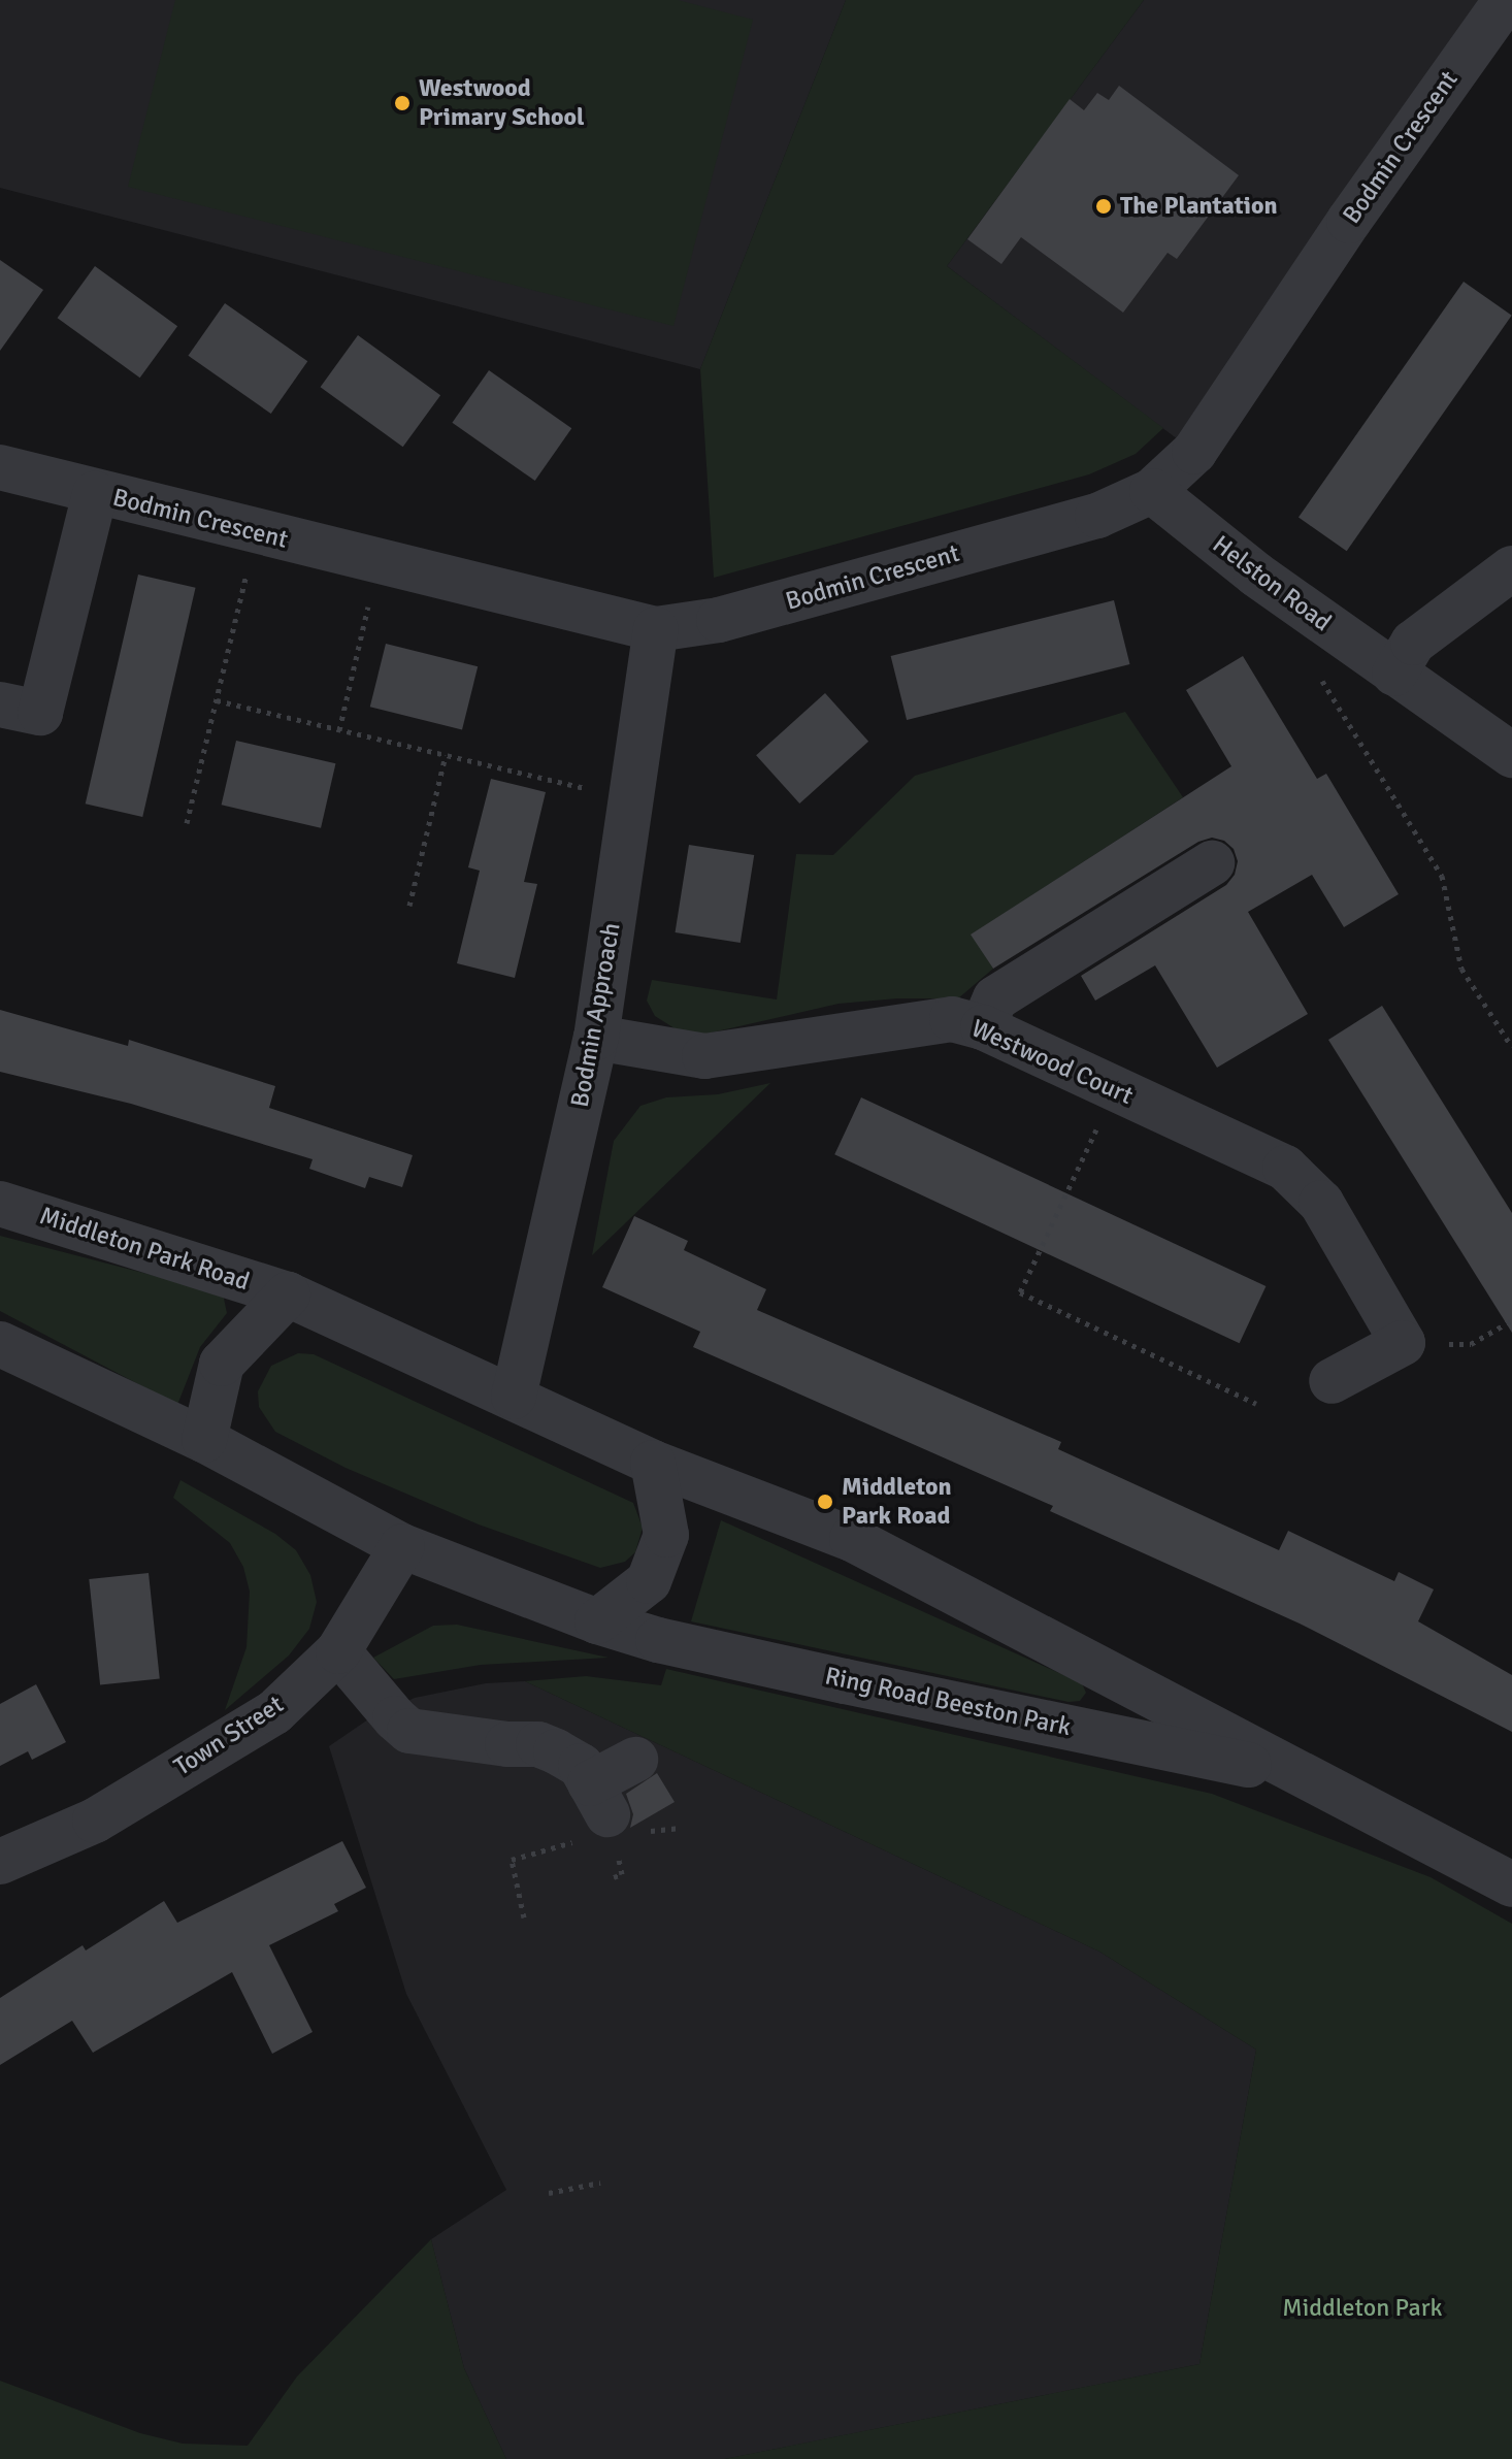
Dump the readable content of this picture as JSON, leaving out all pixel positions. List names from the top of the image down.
{
  "streets": {
    "street": [
      "Bodmin Crescent",
      "Helston Road",
      "Bodmin Approach",
      "Westwood Court",
      "Middleton Park Road",
      "Ring Road Beeston Park",
      "Town Street"
    ]
  },
  "crossings": [
    ["Bodmin Crescent", "Helston Road"],
    ["Bodmin Crescent", "Bodmin Approach"],
    ["Bodmin Approach", "Westwood Court"],
    ["Bodmin Approach", "Middleton Park Road"],
    ["Bodmin Approach", "Ring Road Beeston Park"],
    ["Middleton Park Road", "Ring Road Beeston Park"],
    ["Ring Road Beeston Park", "Town Street"]
  ],
  "parks": ["Middleton Park"],
  "places": ["Westwood Primary School", "The Plantation", "Middleton Park Road"]
}
